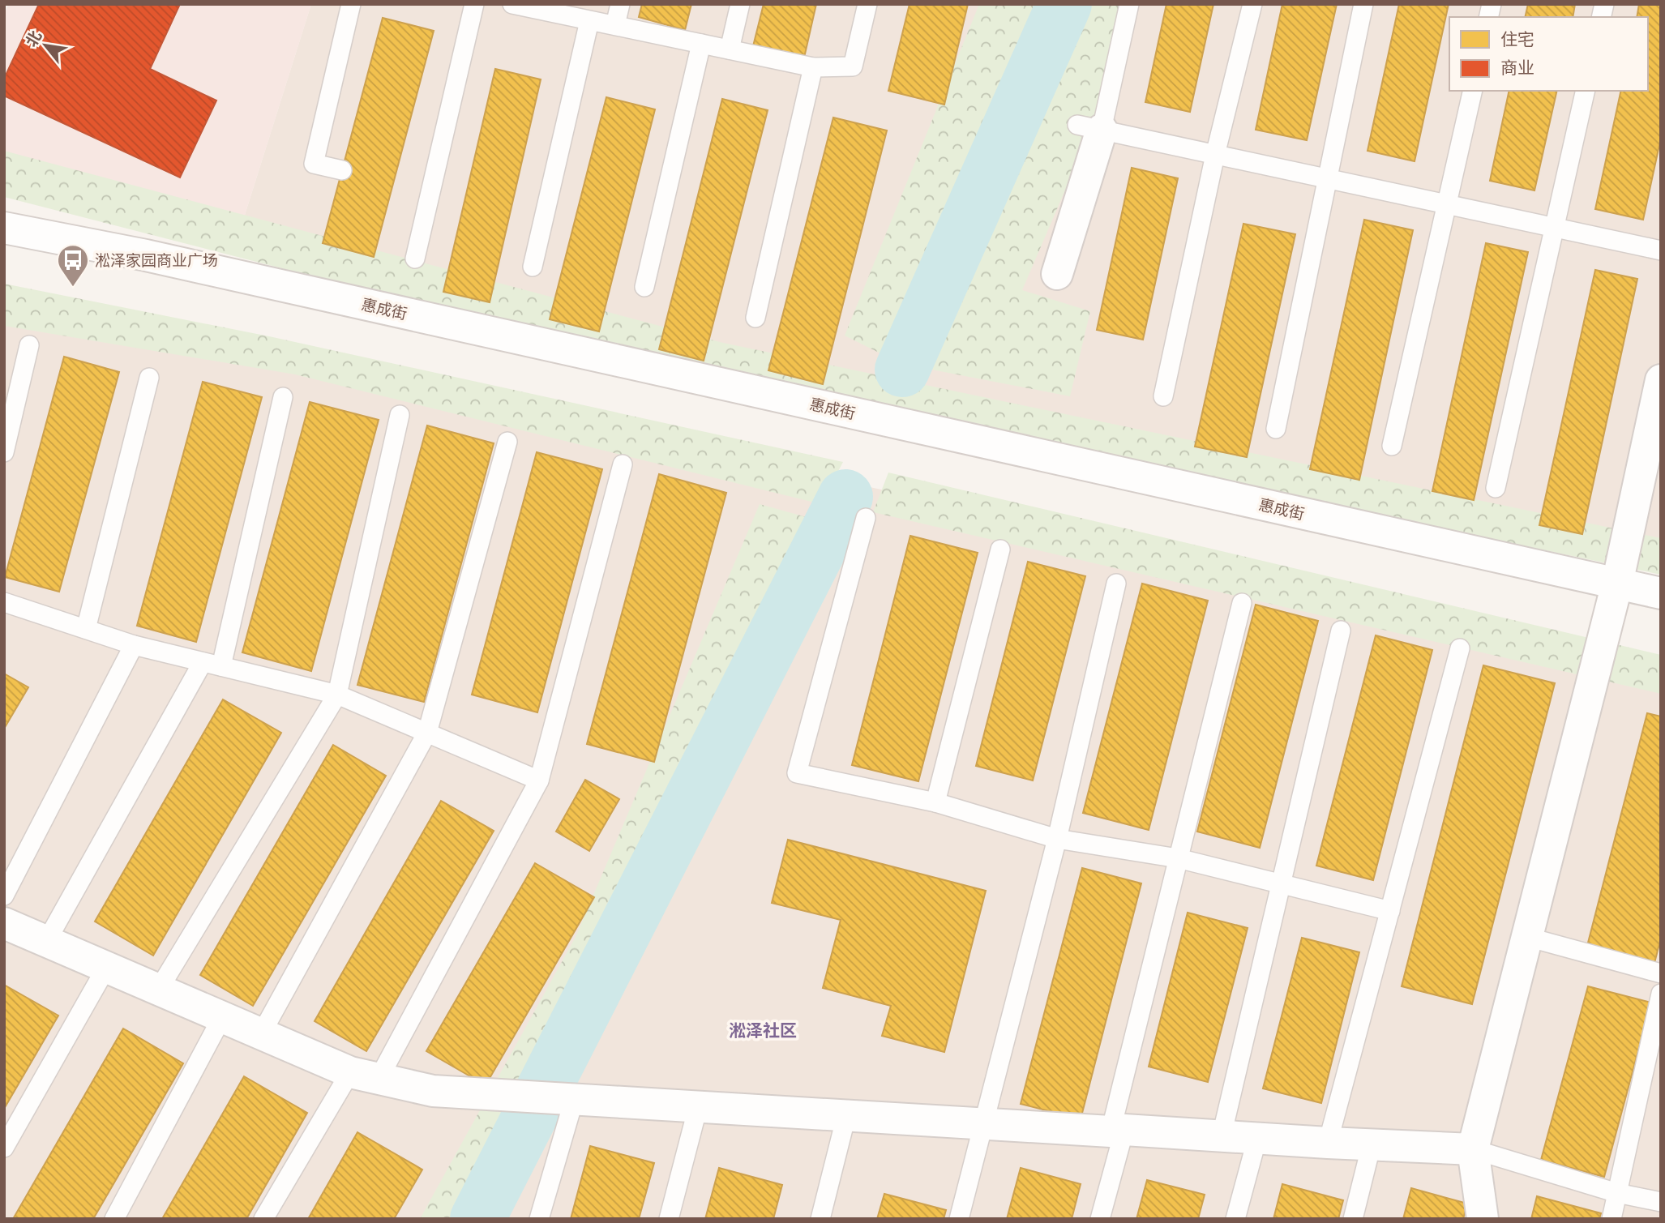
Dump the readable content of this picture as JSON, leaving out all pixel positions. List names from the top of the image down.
{
  "streets": {
    "street": ["惠成街"]
  },
  "districts": ["淞泽社区"],
  "places": {
    "bus stop": ["淞泽家园商业广场"]
  },
  "legend": ["住宅", "商业"],
  "north": "top left"
}
